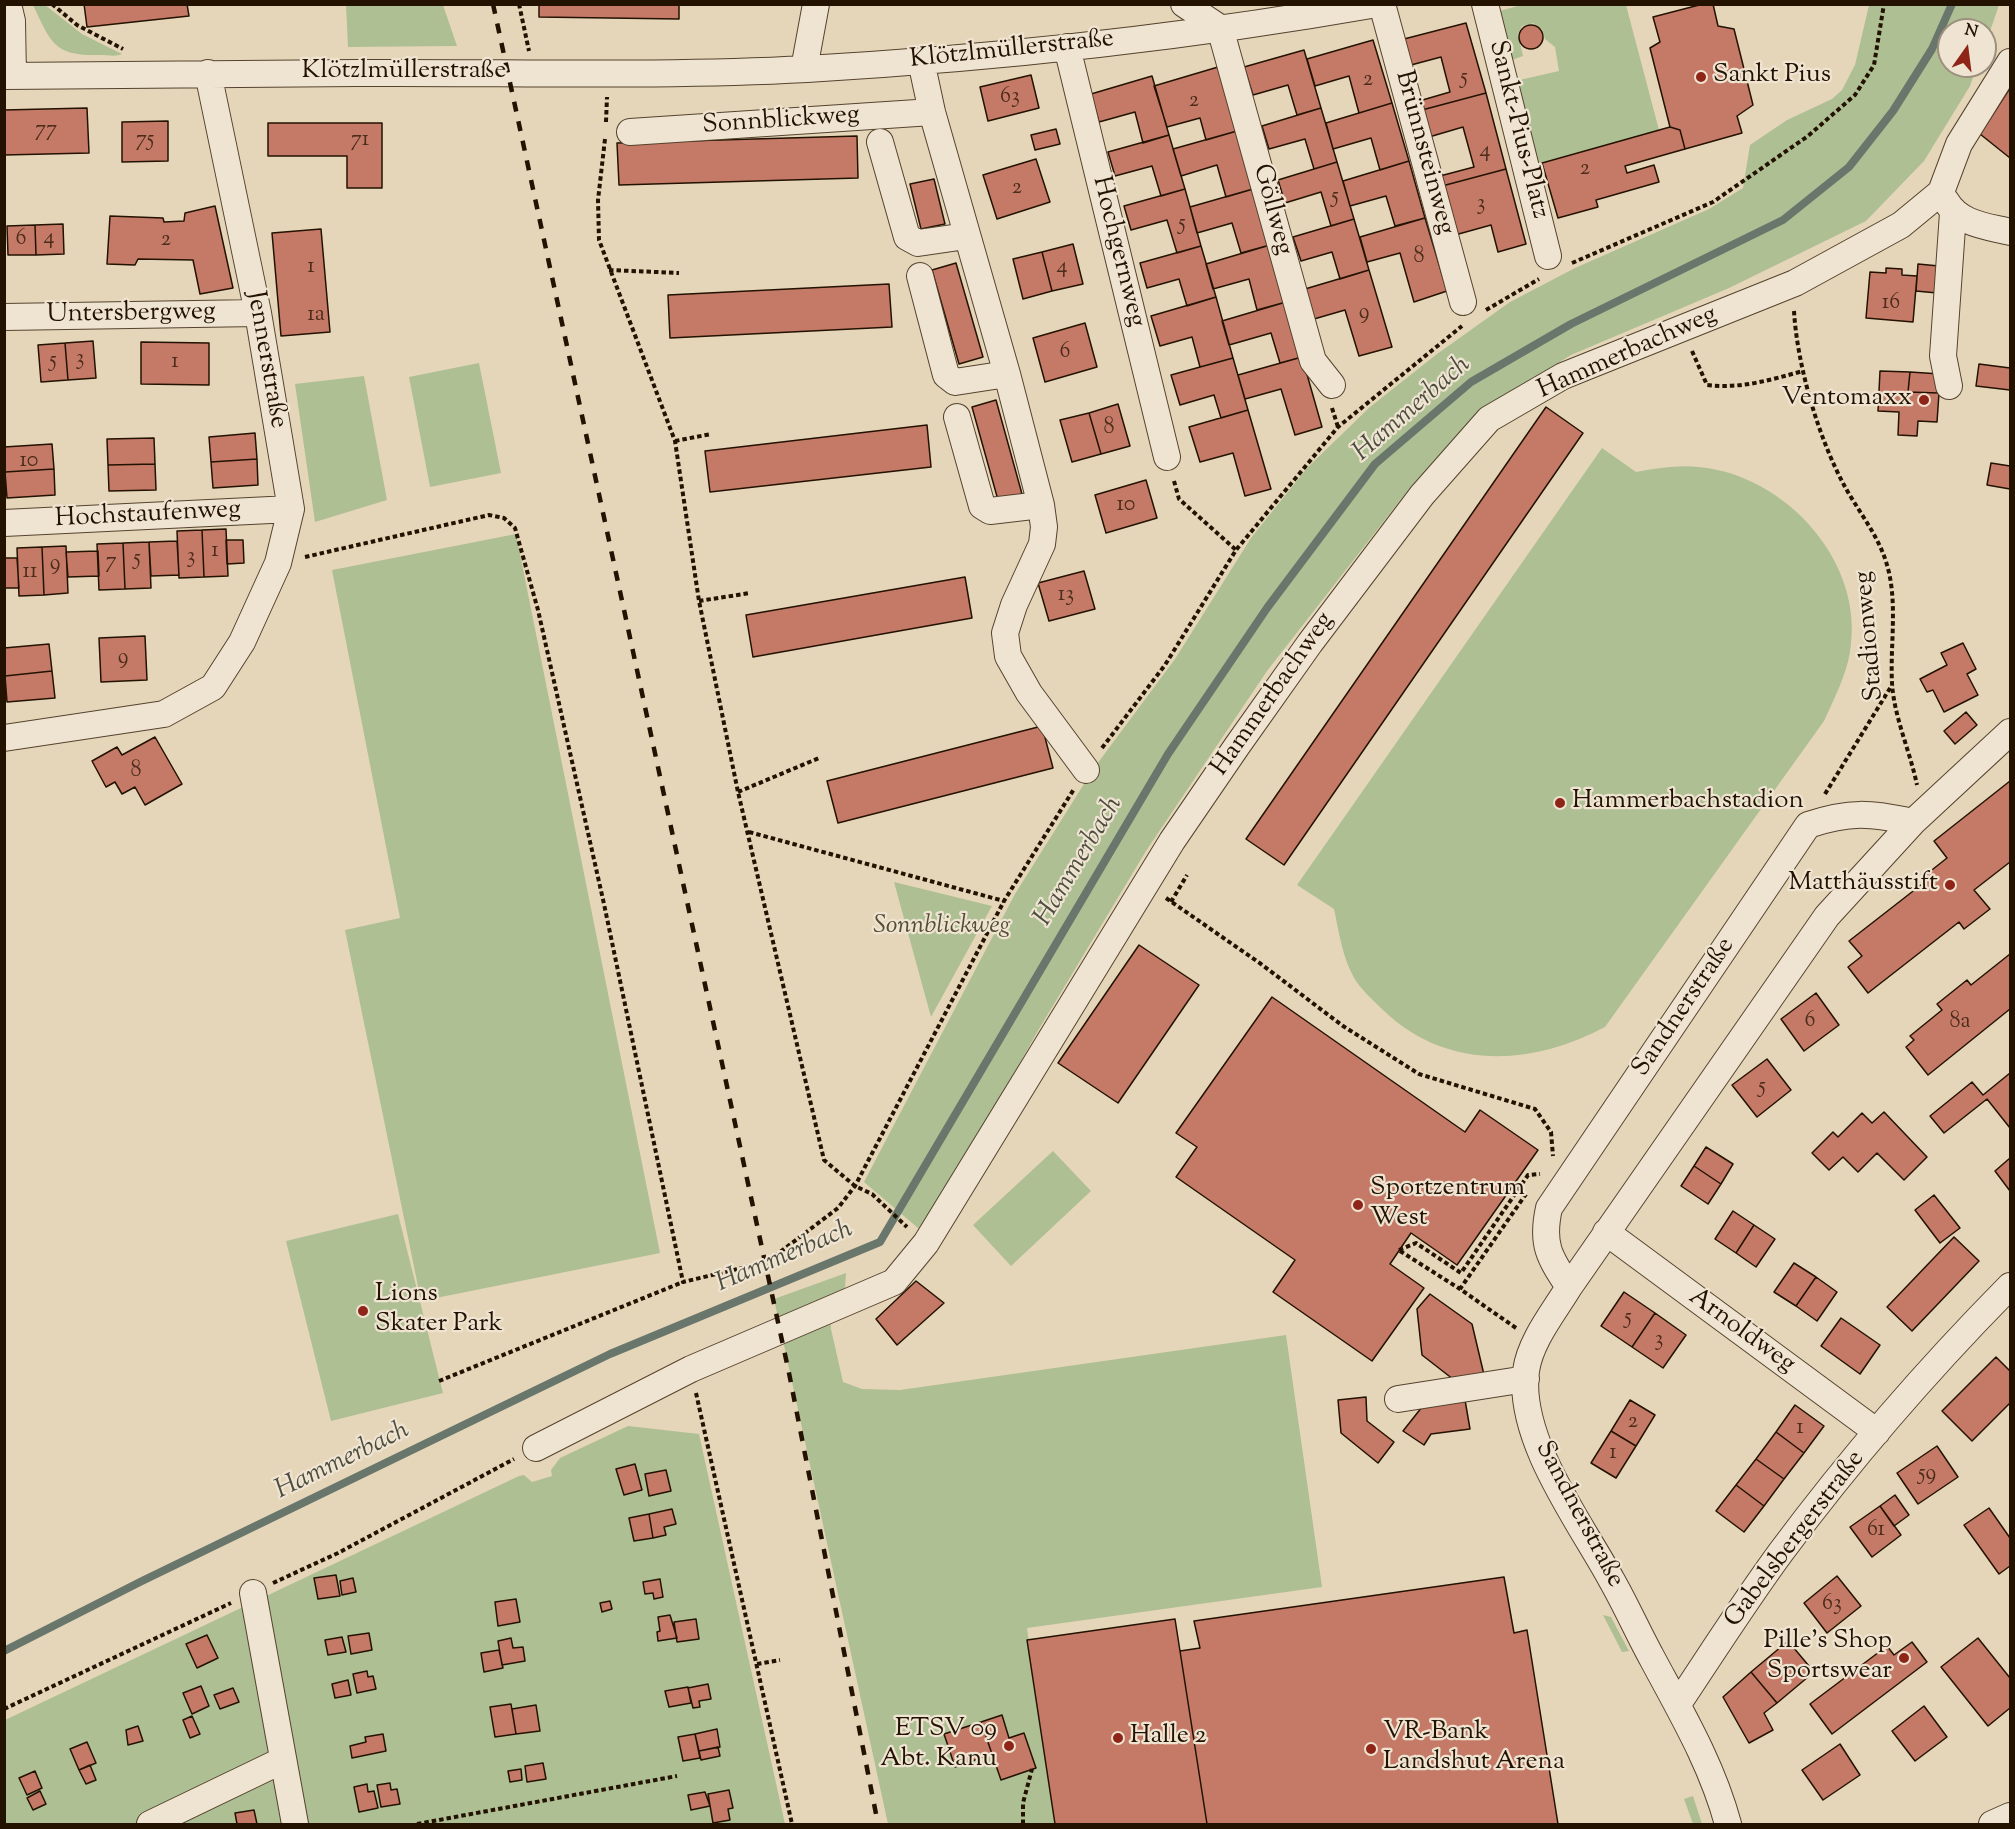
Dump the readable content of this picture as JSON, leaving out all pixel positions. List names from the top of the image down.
{
  "streets": {
    "street": [
      "Klötzlmüllerstraße",
      "Sonnblickweg",
      "Sankt-Pius-Platz",
      "Brünnsteinweg",
      "Göllweg",
      "Hochgernweg",
      "Untersbergweg",
      "Hammerbachweg",
      "Jennerstraße",
      "Hochstaufenweg",
      "Sandnerstraße",
      "Arnoldweg",
      "Gabelsbergerstraße"
    ],
    "path": ["Stadionweg"]
  },
  "crossings": [
    ["Klötzlmüllerstraße", "Göllweg"],
    ["Klötzlmüllerstraße", "Hochgernweg"],
    ["Klötzlmüllerstraße", "Jennerstraße"],
    ["Untersbergweg", "Jennerstraße"],
    ["Hammerbachweg", "Stadionweg"],
    ["Jennerstraße", "Hochstaufenweg"],
    ["Stadionweg", "Sandnerstraße"],
    ["Sandnerstraße", "Arnoldweg"],
    ["Sandnerstraße", "Gabelsbergerstraße"],
    ["Arnoldweg", "Gabelsbergerstraße"]
  ],
  "water": ["Hammerbach"],
  "parks": ["Sonnblickweg"],
  "places": [
    "Sankt Pius",
    "Ventomaxx",
    "Hammerbachstadion",
    "Matthäusstift",
    "Sportzentrum West",
    "Lions Skater Park",
    "Pille's Shop Sportswear",
    "Halle 2",
    "ETSV 09 Abt. Kanu",
    "VR-Bank Landshut Arena"
  ],
  "house_numbers": [
    "5",
    "2",
    "63",
    "2",
    "77",
    "75",
    "71",
    "4",
    "2",
    "2",
    "5",
    "3",
    "5",
    "4",
    "6",
    "2",
    "8",
    "1",
    "4",
    "16",
    "9",
    "1a",
    "6",
    "3",
    "5",
    "1",
    "8",
    "10",
    "10",
    "1",
    "3",
    "5",
    "7",
    "9",
    "11",
    "13",
    "9",
    "8",
    "6",
    "8a",
    "5",
    "5",
    "3",
    "2",
    "1",
    "1",
    "59",
    "61",
    "63"
  ],
  "north": "top"
}
